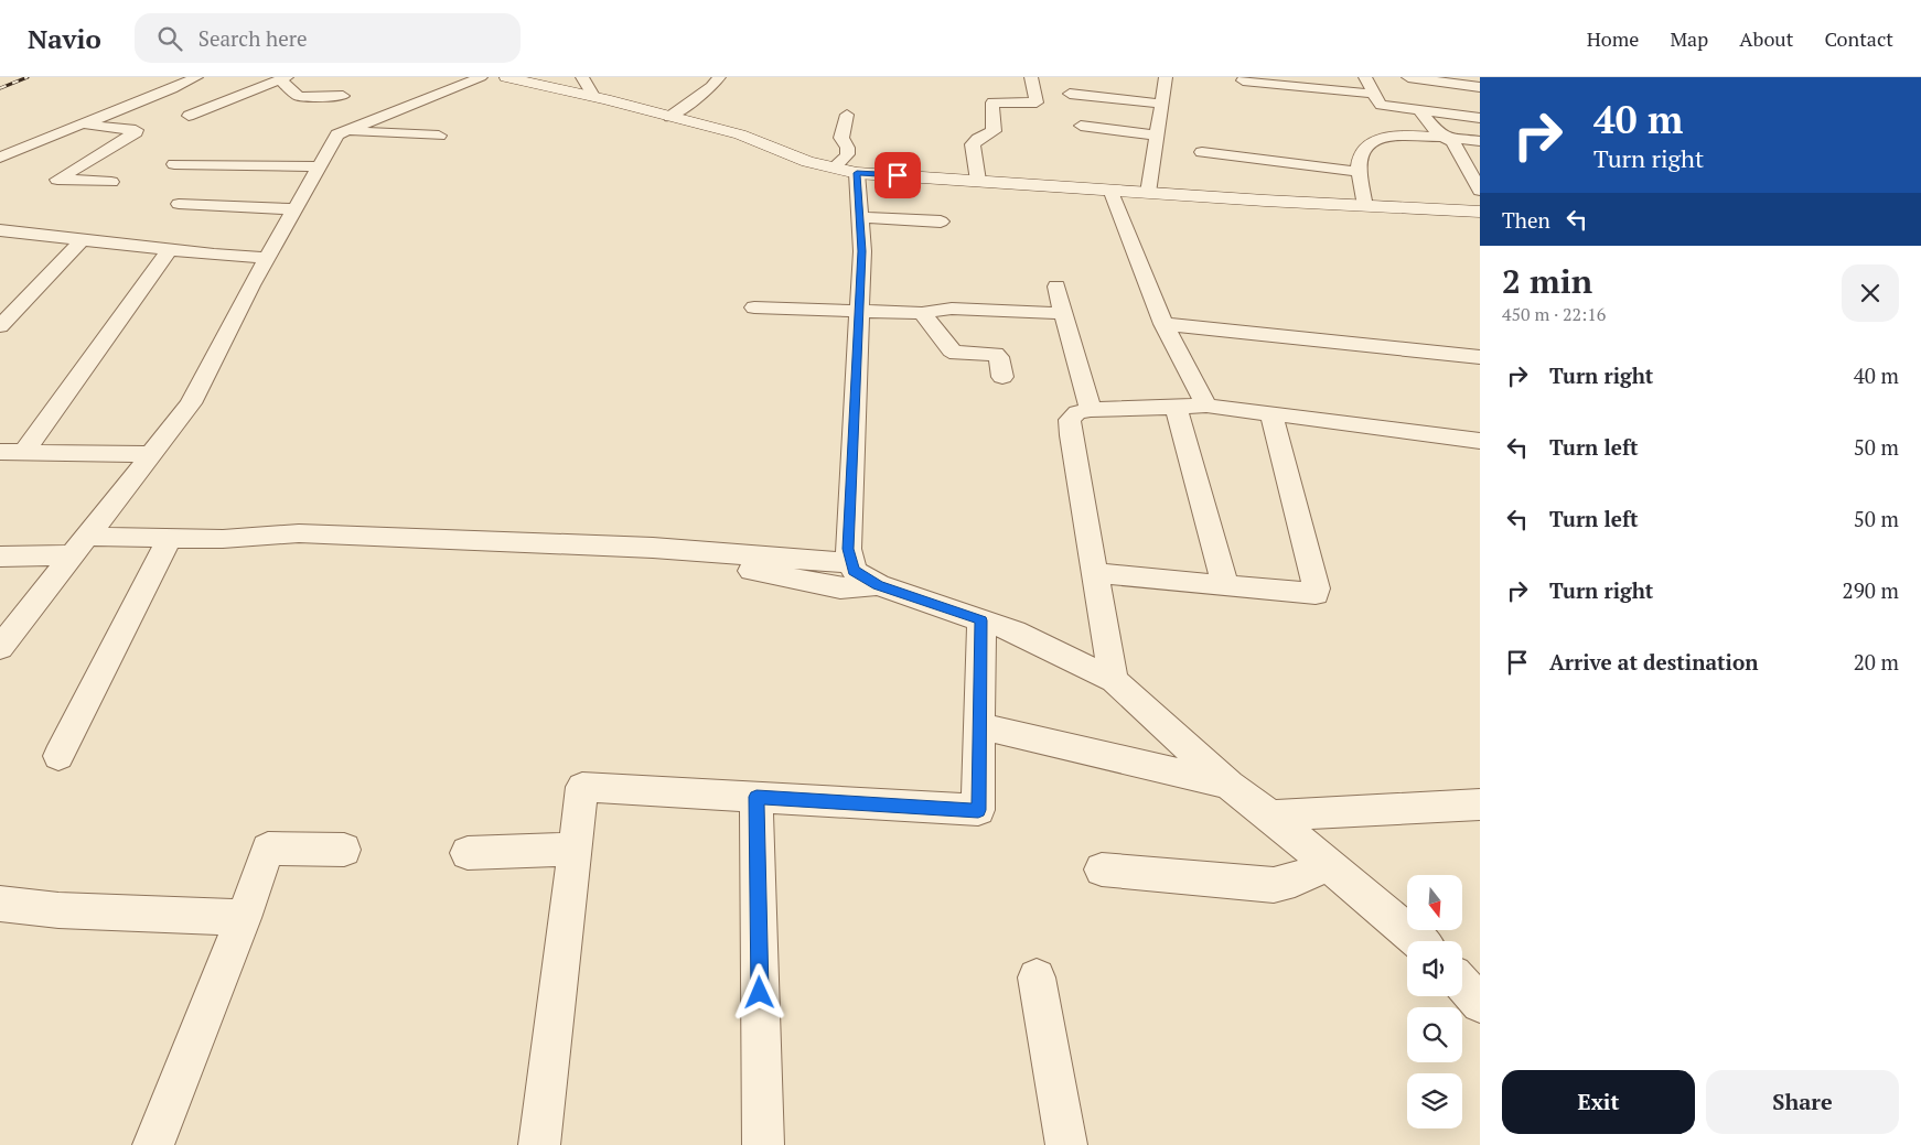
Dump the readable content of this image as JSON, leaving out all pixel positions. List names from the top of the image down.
{
  "north": "bottom",
  "page": {
    "header": "Navio",
    "search": "Search here",
    "nav": [
      "Home",
      "Map",
      "About",
      "Contact"
    ],
    "turn": ["40 m", "Turn right"],
    "then": "Then",
    "heading": ["2 min", "450 m · 22:16"],
    "list": [
      {
        "name": "Turn right",
        "value": "40 m"
      },
      {
        "name": "Turn left",
        "value": "50 m"
      },
      {
        "name": "Turn left",
        "value": "50 m"
      },
      {
        "name": "Turn right",
        "value": "290 m"
      },
      {
        "name": "Arrive at destination",
        "value": "20 m"
      }
    ],
    "buttons": ["Exit", "Share"]
  }
}
